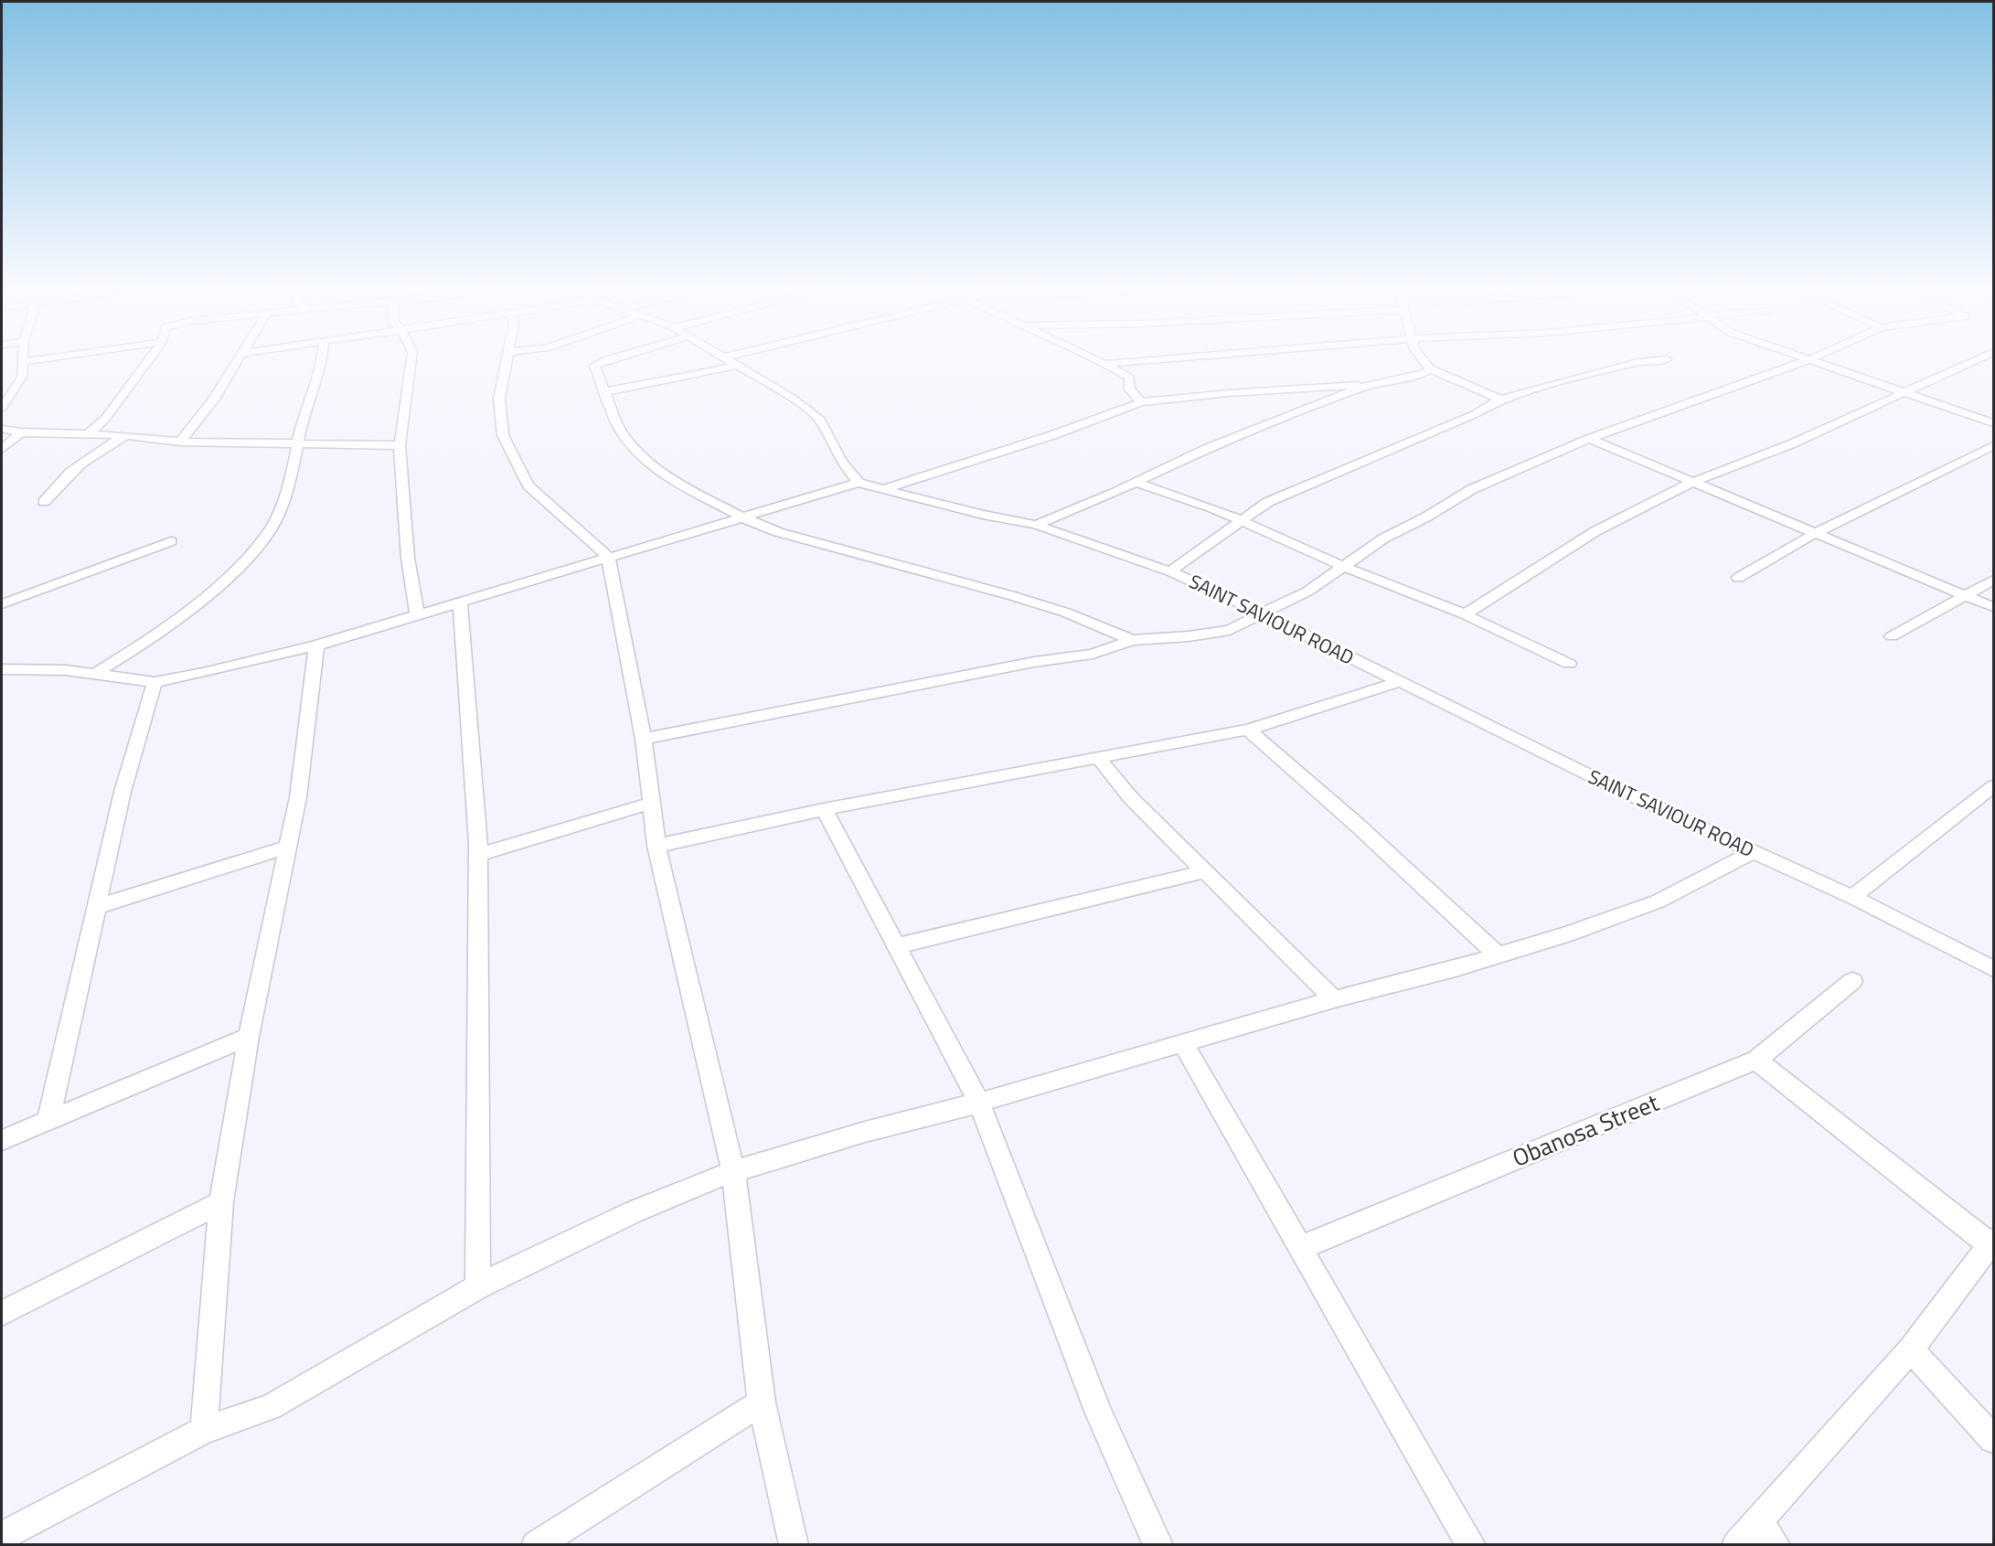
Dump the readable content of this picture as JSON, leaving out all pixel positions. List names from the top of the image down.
{
  "streets": {
    "street": ["SAINT SAVIOUR ROAD", "Obanosa Street"]
  }
}
